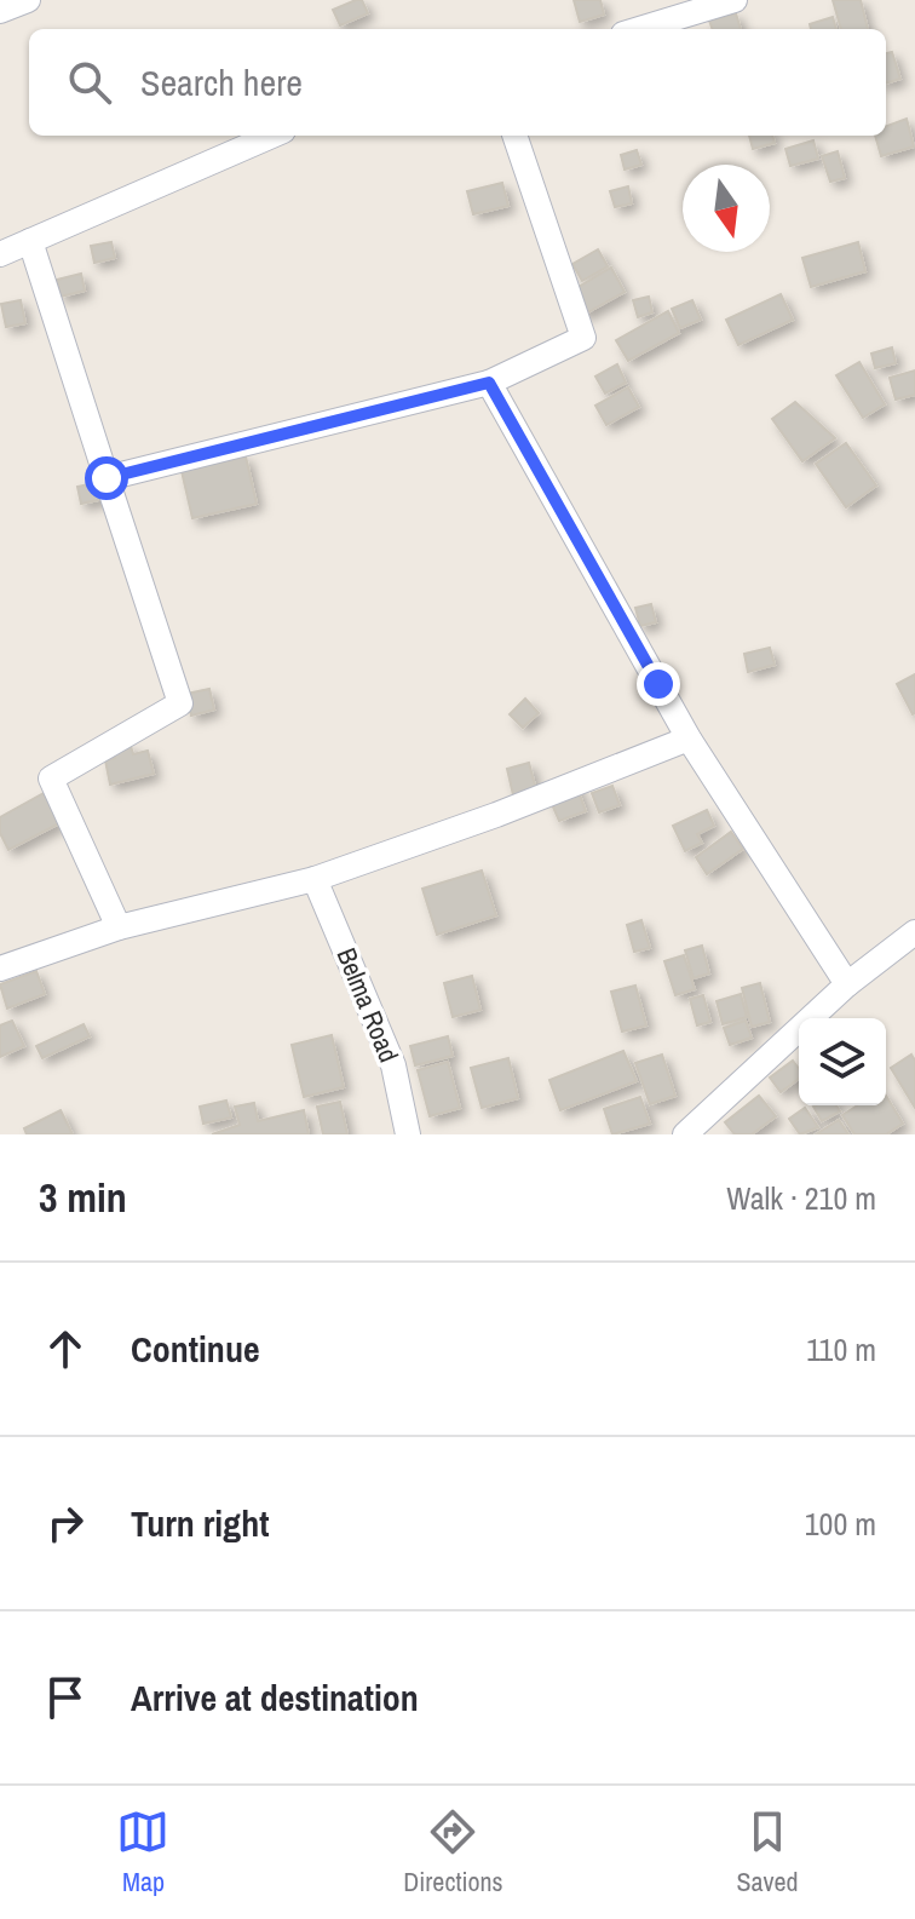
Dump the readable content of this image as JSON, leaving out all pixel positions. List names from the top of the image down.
{
  "streets": {
    "street": ["Belma Road"]
  },
  "north": "bottom",
  "page": {
    "search": "Search here",
    "heading": ["3 min", "Walk · 210 m"],
    "list": [
      ["Continue", "110 m"],
      ["Turn right", "100 m"],
      "Arrive at destination"
    ],
    "nav": ["Map", "Directions", "Saved"]
  }
}
